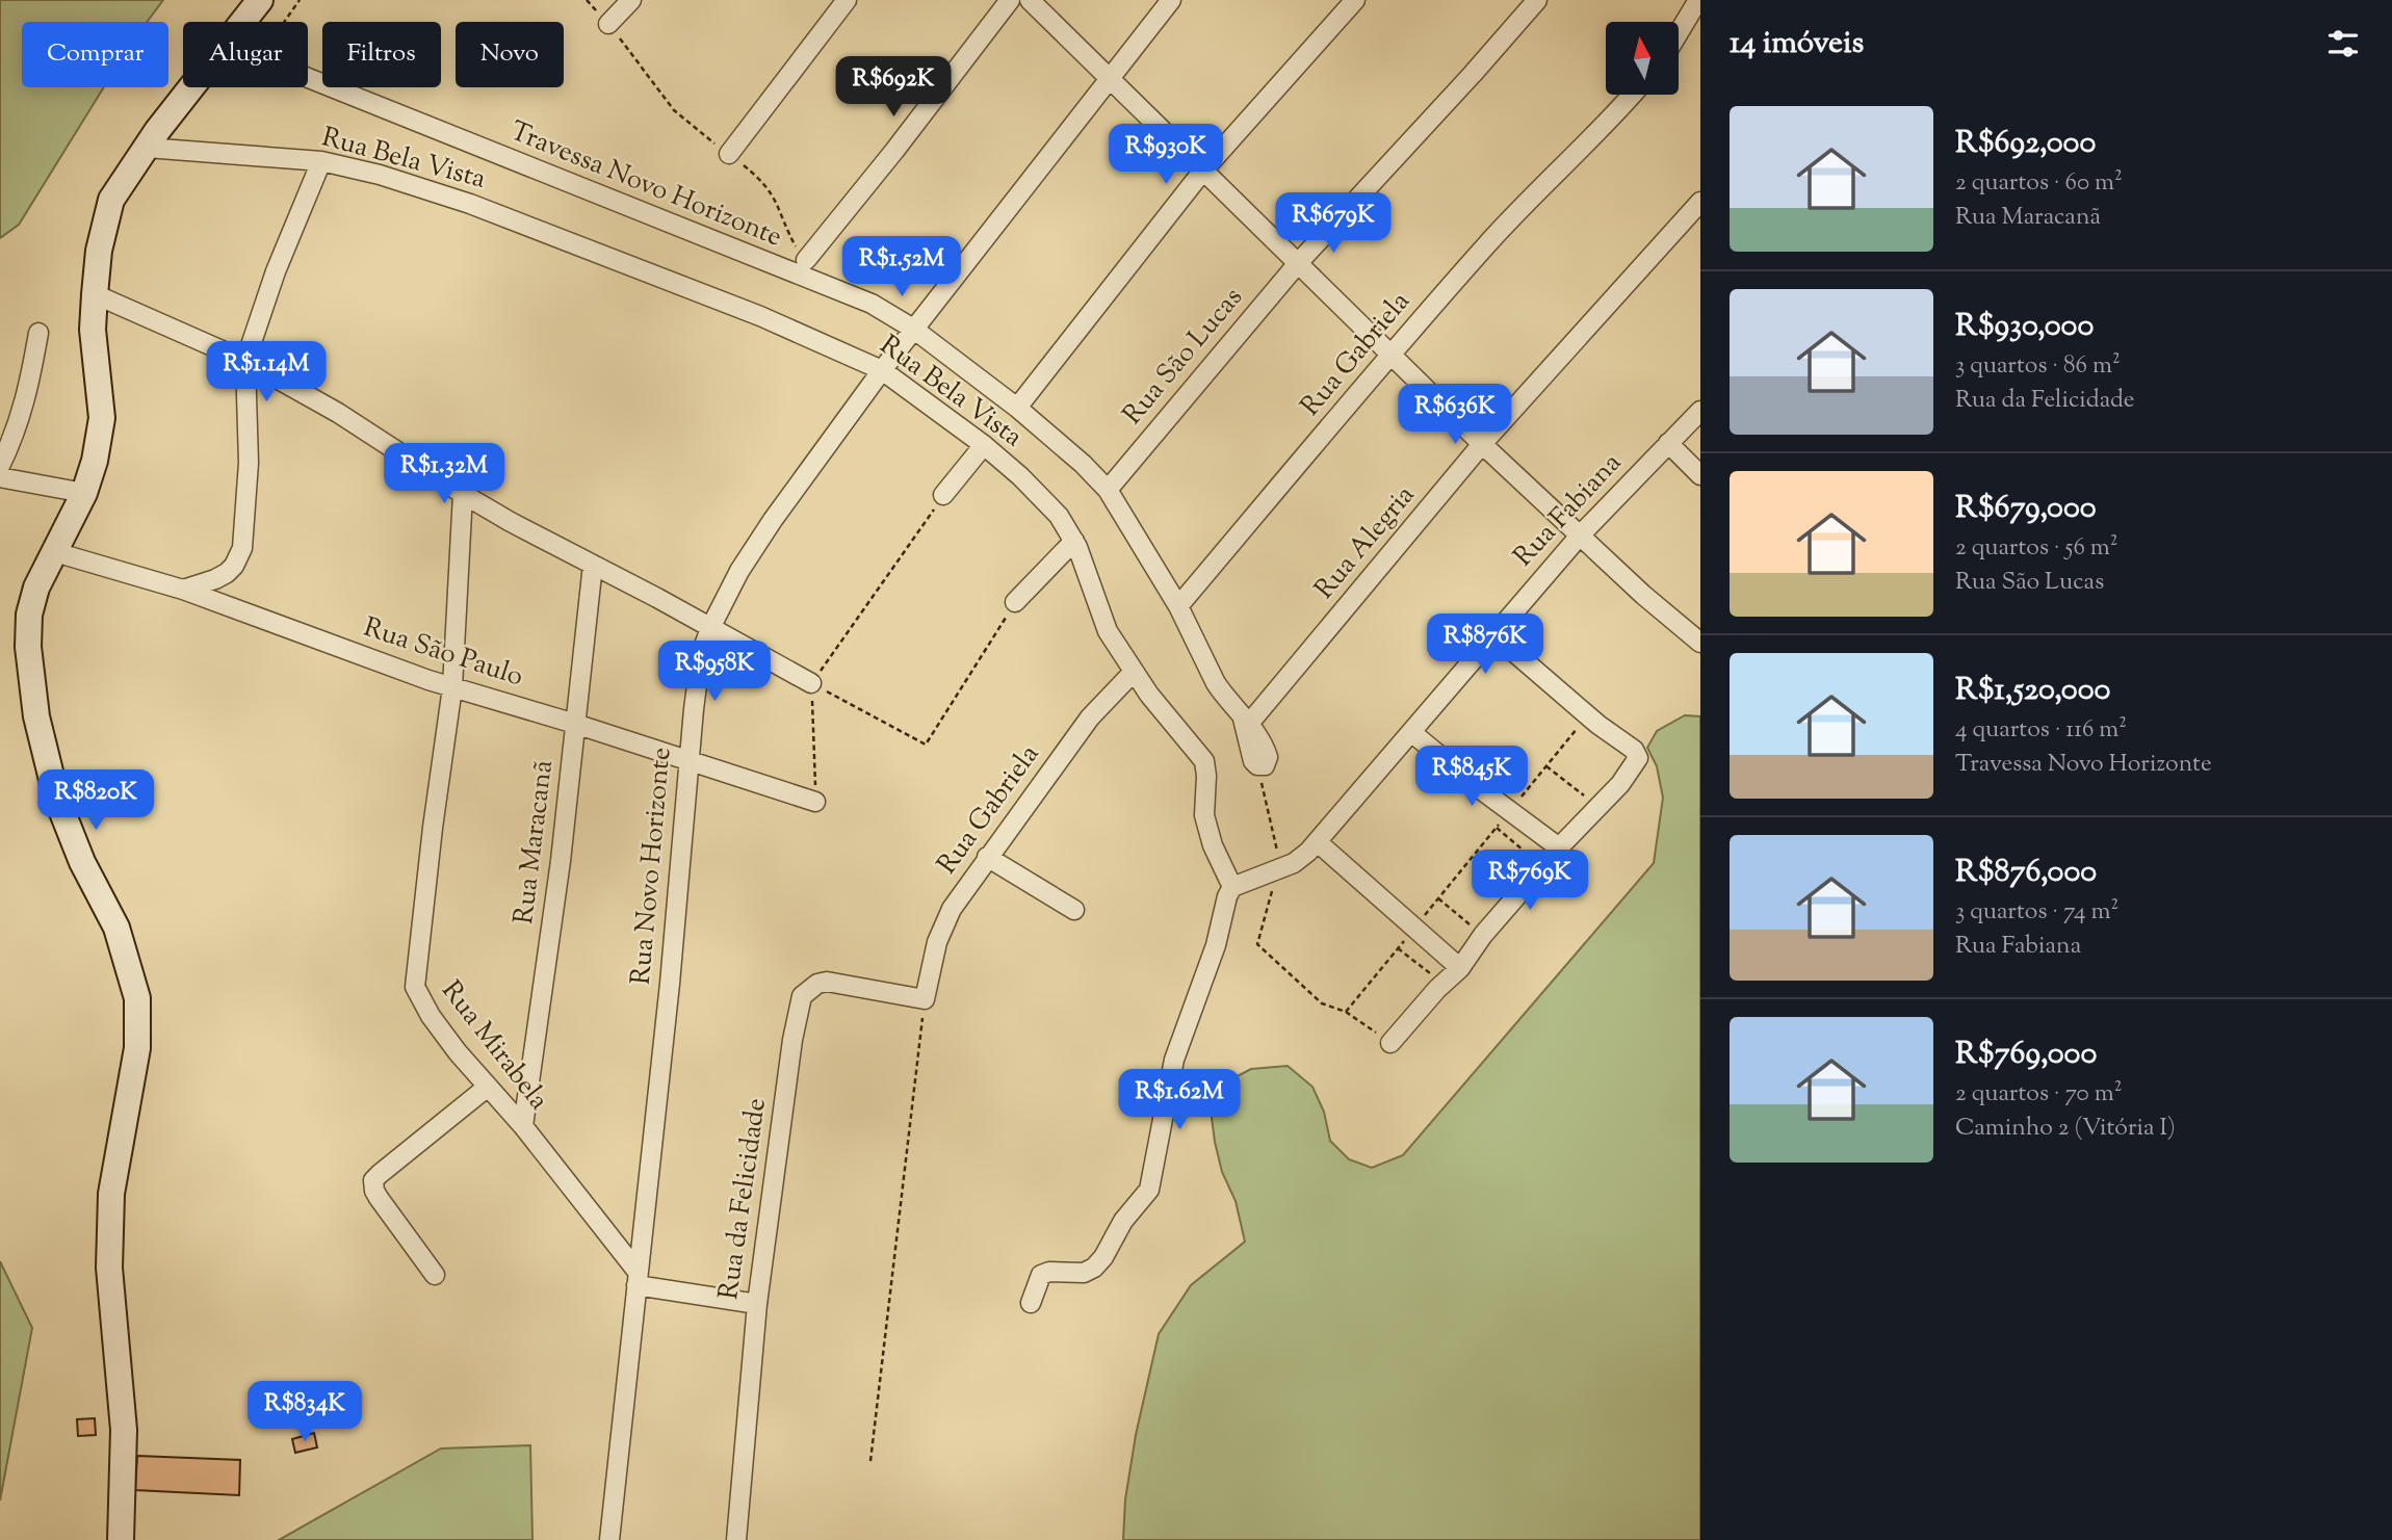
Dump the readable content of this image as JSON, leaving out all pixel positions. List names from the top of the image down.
{
  "streets": {
    "street": [
      "Rua Bela Vista",
      "Travessa Novo Horizonte",
      "Rua Gabriela",
      "Rua São Lucas",
      "Rua Fabiana",
      "Rua Alegria",
      "Rua São Paulo",
      "Rua Maracanã",
      "Rua Novo Horizonte",
      "Rua Mirabela",
      "Rua da Felicidade"
    ]
  },
  "crossings": [
    ["Rua Bela Vista", "Rua Gabriela"],
    ["Rua Bela Vista", "Rua Fabiana"],
    ["Rua Bela Vista", "Rua Novo Horizonte"],
    ["Travessa Novo Horizonte", "Rua Gabriela"],
    ["Travessa Novo Horizonte", "Rua São Lucas"],
    ["Travessa Novo Horizonte", "Rua Alegria"],
    ["Travessa Novo Horizonte", "Rua Novo Horizonte"],
    ["Rua Gabriela", "Rua da Felicidade"],
    ["Rua São Paulo", "Rua Maracanã"],
    ["Rua São Paulo", "Rua Novo Horizonte"],
    ["Rua São Paulo", "Rua Mirabela"],
    ["Rua Maracanã", "Rua Mirabela"],
    ["Rua Novo Horizonte", "Rua Mirabela"]
  ],
  "north": "top",
  "page": {
    "heading": "14 imóveis",
    "chip": [
      "Comprar",
      "Alugar",
      "Filtros",
      "Novo"
    ],
    "price": [
      "R$692K",
      "R$930K",
      "R$679K",
      "R$1.52M",
      "R$1.14M",
      "R$636K",
      "R$1.32M",
      "R$876K",
      "R$958K",
      "R$845K",
      "R$820K",
      "R$769K",
      "R$1.62M",
      "R$834K"
    ],
    "list": [
      {
        "name": "R$692,000",
        "note": "2 quartos · 60 m² · Rua Maracanã"
      },
      {
        "name": "R$930,000",
        "note": "3 quartos · 86 m² · Rua da Felicidade"
      },
      {
        "name": "R$679,000",
        "note": "2 quartos · 56 m² · Rua São Lucas"
      },
      {
        "name": "R$1,520,000",
        "note": "4 quartos · 116 m² · Travessa Novo Horizonte"
      },
      {
        "name": "R$876,000",
        "note": "3 quartos · 74 m² · Rua Fabiana"
      },
      {
        "name": "R$769,000",
        "note": "2 quartos · 70 m² · Caminho 2 (Vitória I)"
      }
    ]
  }
}
